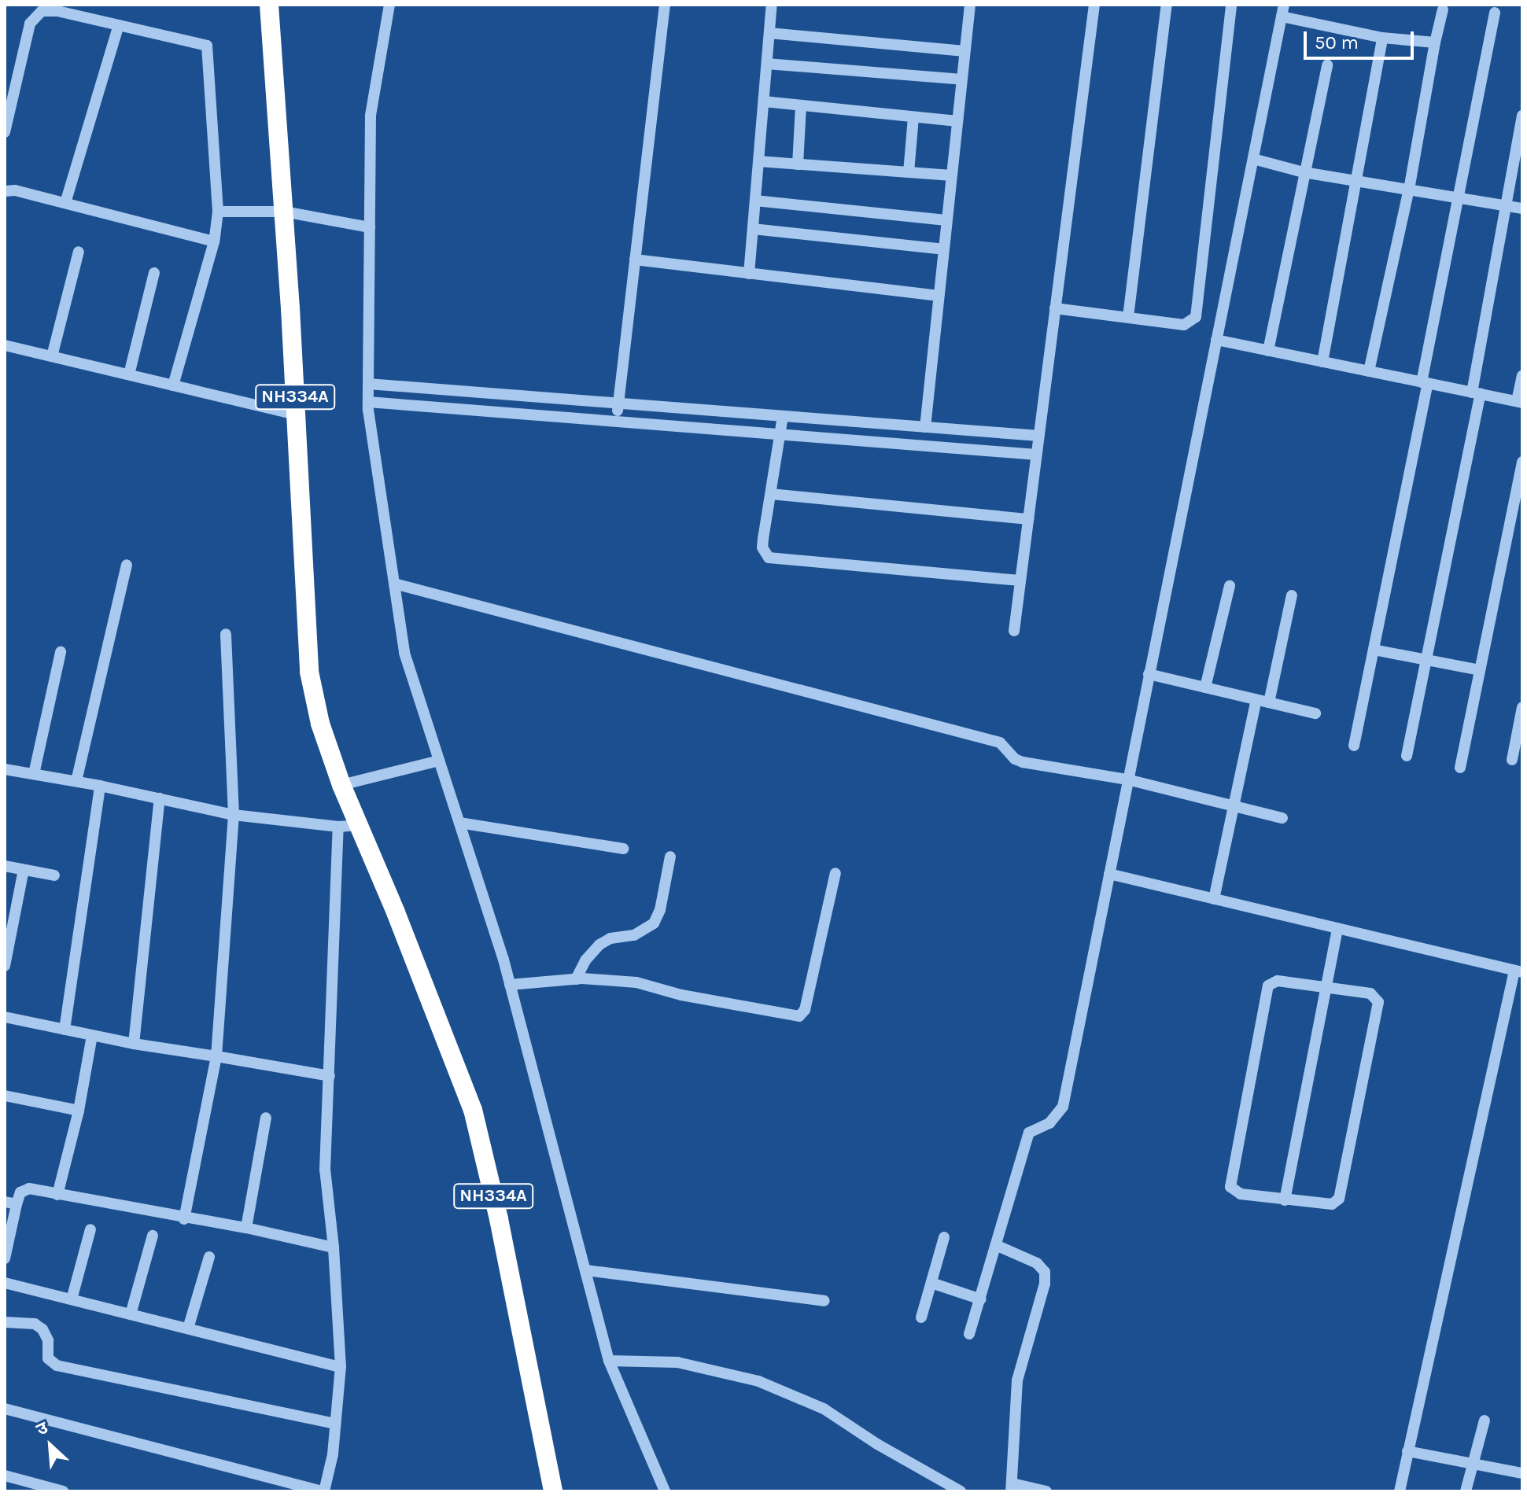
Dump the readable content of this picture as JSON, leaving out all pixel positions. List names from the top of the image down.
{
  "streets": {
    "highway": ["NH334A"]
  },
  "scale_bar": "50 m",
  "north": "top left"
}
